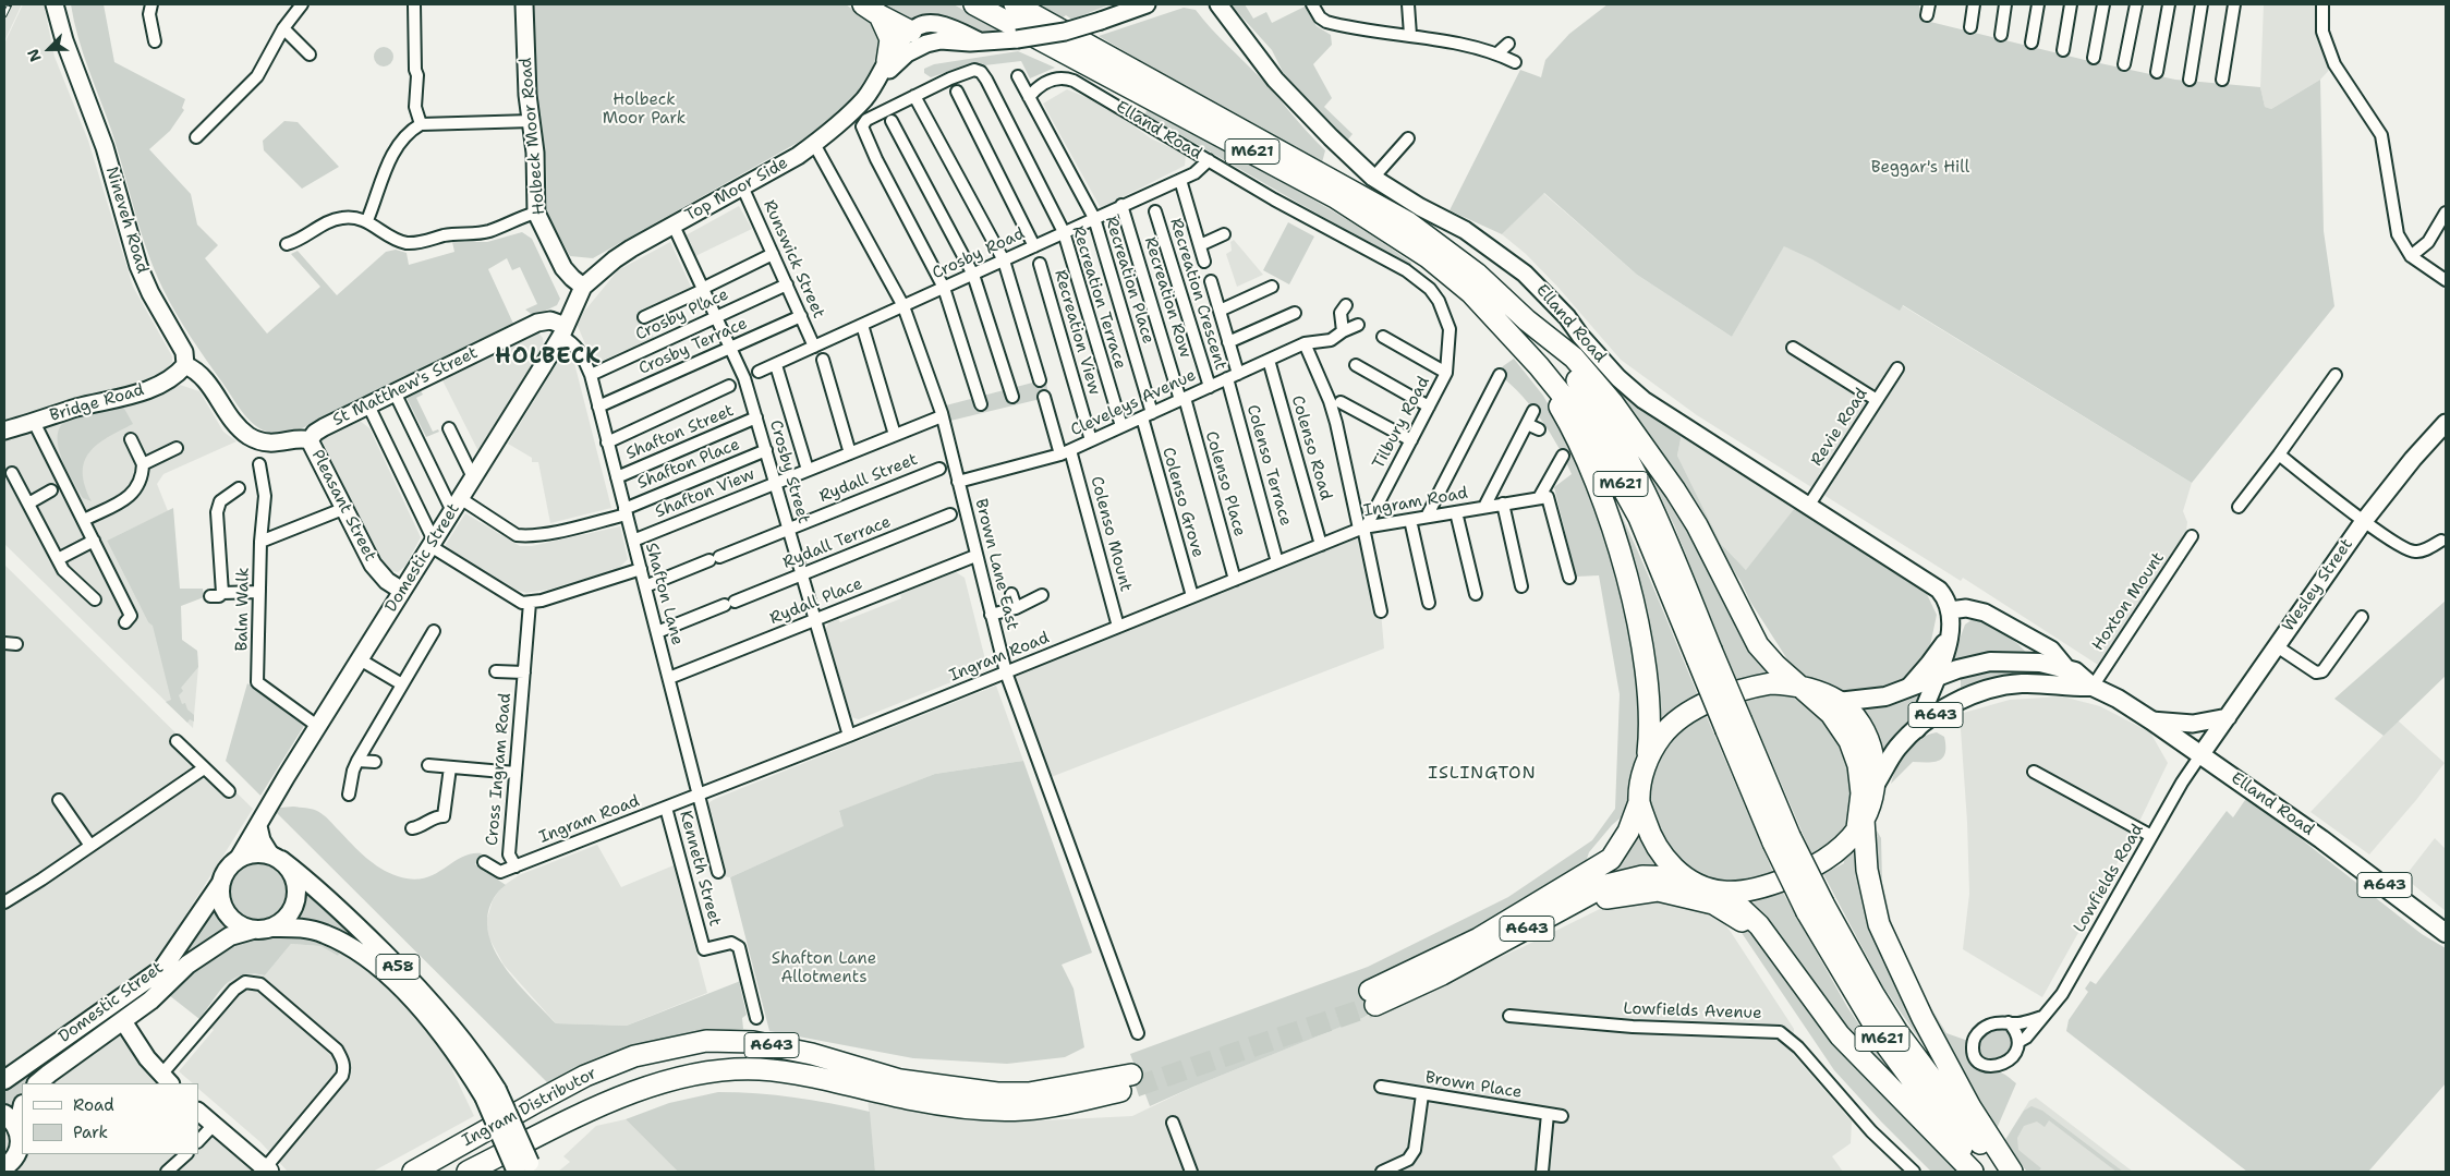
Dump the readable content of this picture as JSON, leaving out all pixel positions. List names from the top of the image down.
{
  "streets": {
    "highway": ["M621", "A643", "Ingram Distributor"],
    "main road": ["Elland Road", "Domestic Street", "A58"],
    "street": [
      "Holbeck Moor Road",
      "Top Moor Side",
      "Nineveh Road",
      "Crosby Road",
      "Runswick Street",
      "Recreation Place",
      "Recreation Crescent",
      "Recreation Terrace",
      "Recreation Row",
      "Crosby Place",
      "Recreation View",
      "Crosby Terrace",
      "St Matthew's Street",
      "Bridge Road",
      "Cleveleys Avenue",
      "Tilbury Road",
      "Revie Road",
      "Shafton Street",
      "Colenso Road",
      "Shafton Place",
      "Colenso Terrace",
      "Crosby Street",
      "Rydall Street",
      "Colenso Place",
      "Shafton View",
      "Colenso Grove",
      "Ingram Road",
      "Pleasant Street",
      "Colenso Mount",
      "Rydall Terrace",
      "Brown Lane East",
      "Wesley Street",
      "Shafton Lane",
      "Rydall Place",
      "Hoxton Mount",
      "Balm Walk",
      "Cross Ingram Road",
      "Kenneth Street",
      "Lowfields Road",
      "Lowfields Avenue",
      "Brown Place"
    ]
  },
  "crossings": [
    ["Elland Road", "Crosby Road"],
    ["Elland Road", "Recreation Place"],
    ["Elland Road", "Tilbury Road"],
    ["Elland Road", "Revie Road"],
    ["Elland Road", "Wesley Street"],
    ["Elland Road", "Hoxton Mount"],
    ["Elland Road", "Lowfields Road"],
    ["Holbeck Moor Road", "Top Moor Side"],
    ["Holbeck Moor Road", "Domestic Street"],
    ["Top Moor Side", "Runswick Street"],
    ["Top Moor Side", "Crosby Street"],
    ["Top Moor Side", "Domestic Street"],
    ["Top Moor Side", "Brown Lane East"],
    ["Nineveh Road", "Bridge Road"],
    ["Crosby Road", "Runswick Street"],
    ["Crosby Road", "Recreation Place"],
    ["Crosby Road", "Recreation Terrace"],
    ["Crosby Road", "Recreation Row"],
    ["Crosby Road", "Brown Lane East"],
    ["Runswick Street", "Crosby Place"],
    ["Runswick Street", "Crosby Terrace"],
    ["Recreation Place", "Cleveleys Avenue"],
    ["Recreation Place", "Colenso Grove"],
    ["Recreation Crescent", "Cleveleys Avenue"],
    ["Recreation Terrace", "Cleveleys Avenue"],
    ["Recreation Row", "Cleveleys Avenue"],
    ["Recreation Row", "Colenso Place"],
    ["Crosby Place", "Crosby Street"],
    ["Crosby Place", "Shafton Lane"],
    ["Recreation View", "Cleveleys Avenue"],
    ["Crosby Terrace", "Crosby Street"],
    ["Crosby Terrace", "Shafton Lane"],
    ["St Matthew's Street", "Pleasant Street"],
    ["St Matthew's Street", "Domestic Street"],
    ["St Matthew's Street", "Shafton Lane"],
    ["Cleveleys Avenue", "Colenso Road"],
    ["Cleveleys Avenue", "Colenso Terrace"],
    ["Cleveleys Avenue", "Colenso Place"],
    ["Cleveleys Avenue", "Colenso Grove"],
    ["Cleveleys Avenue", "Colenso Mount"],
    ["Cleveleys Avenue", "Brown Lane East"],
    ["Tilbury Road", "Ingram Road"],
    ["Shafton Street", "Crosby Street"],
    ["Shafton Street", "Shafton Lane"],
    ["Colenso Road", "Ingram Road"],
    ["Shafton Place", "Crosby Street"],
    ["Shafton Place", "Domestic Street"],
    ["Shafton Place", "Shafton Lane"],
    ["Colenso Terrace", "Ingram Road"],
    ["Crosby Street", "Rydall Street"],
    ["Crosby Street", "Shafton View"],
    ["Crosby Street", "Ingram Road"],
    ["Crosby Street", "Rydall Terrace"],
    ["Crosby Street", "Rydall Place"],
    ["Rydall Street", "Shafton Lane"],
    ["Colenso Place", "Ingram Road"],
    ["Shafton View", "Brown Lane East"],
    ["Shafton View", "Shafton Lane"],
    ["Colenso Grove", "Ingram Road"],
    ["Ingram Road", "Colenso Mount"],
    ["Ingram Road", "Brown Lane East"],
    ["Ingram Road", "Shafton Lane"],
    ["Ingram Road", "Cross Ingram Road"],
    ["Ingram Road", "Kenneth Street"],
    ["Pleasant Street", "Domestic Street"],
    ["Rydall Terrace", "Shafton Lane"],
    ["Domestic Street", "Shafton Lane"],
    ["Domestic Street", "Balm Walk"],
    ["Domestic Street", "A58"],
    ["Brown Lane East", "Rydall Place"],
    ["Wesley Street", "Lowfields Road"],
    ["Shafton Lane", "Rydall Place"]
  ],
  "districts": ["HOLBECK", "ISLINGTON"],
  "parks": ["Holbeck Moor Park", "Beggar's Hill", "Shafton Lane Allotments"],
  "legend": ["Road", "Park"],
  "north": "bottom left"
}
